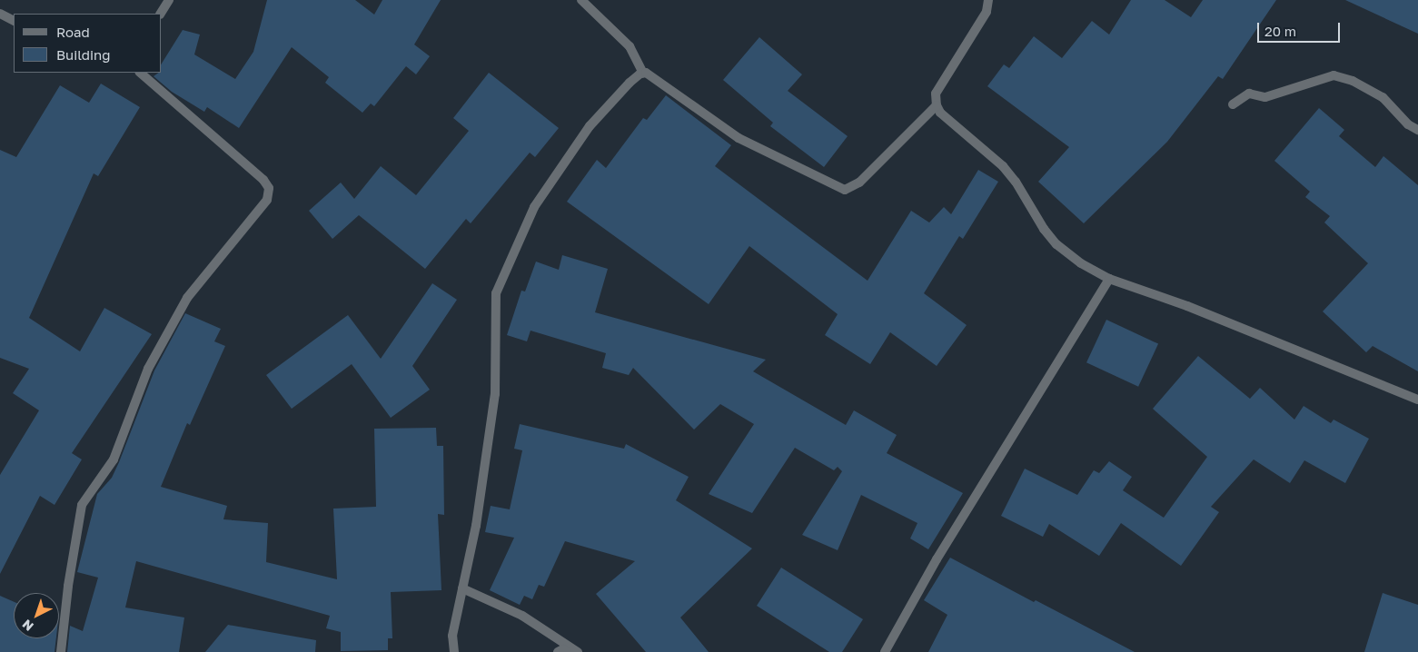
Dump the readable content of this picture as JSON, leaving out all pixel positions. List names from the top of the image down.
{
  "legend": ["Road", "Building"],
  "scale_bar": "20 m",
  "north": "bottom left"
}
